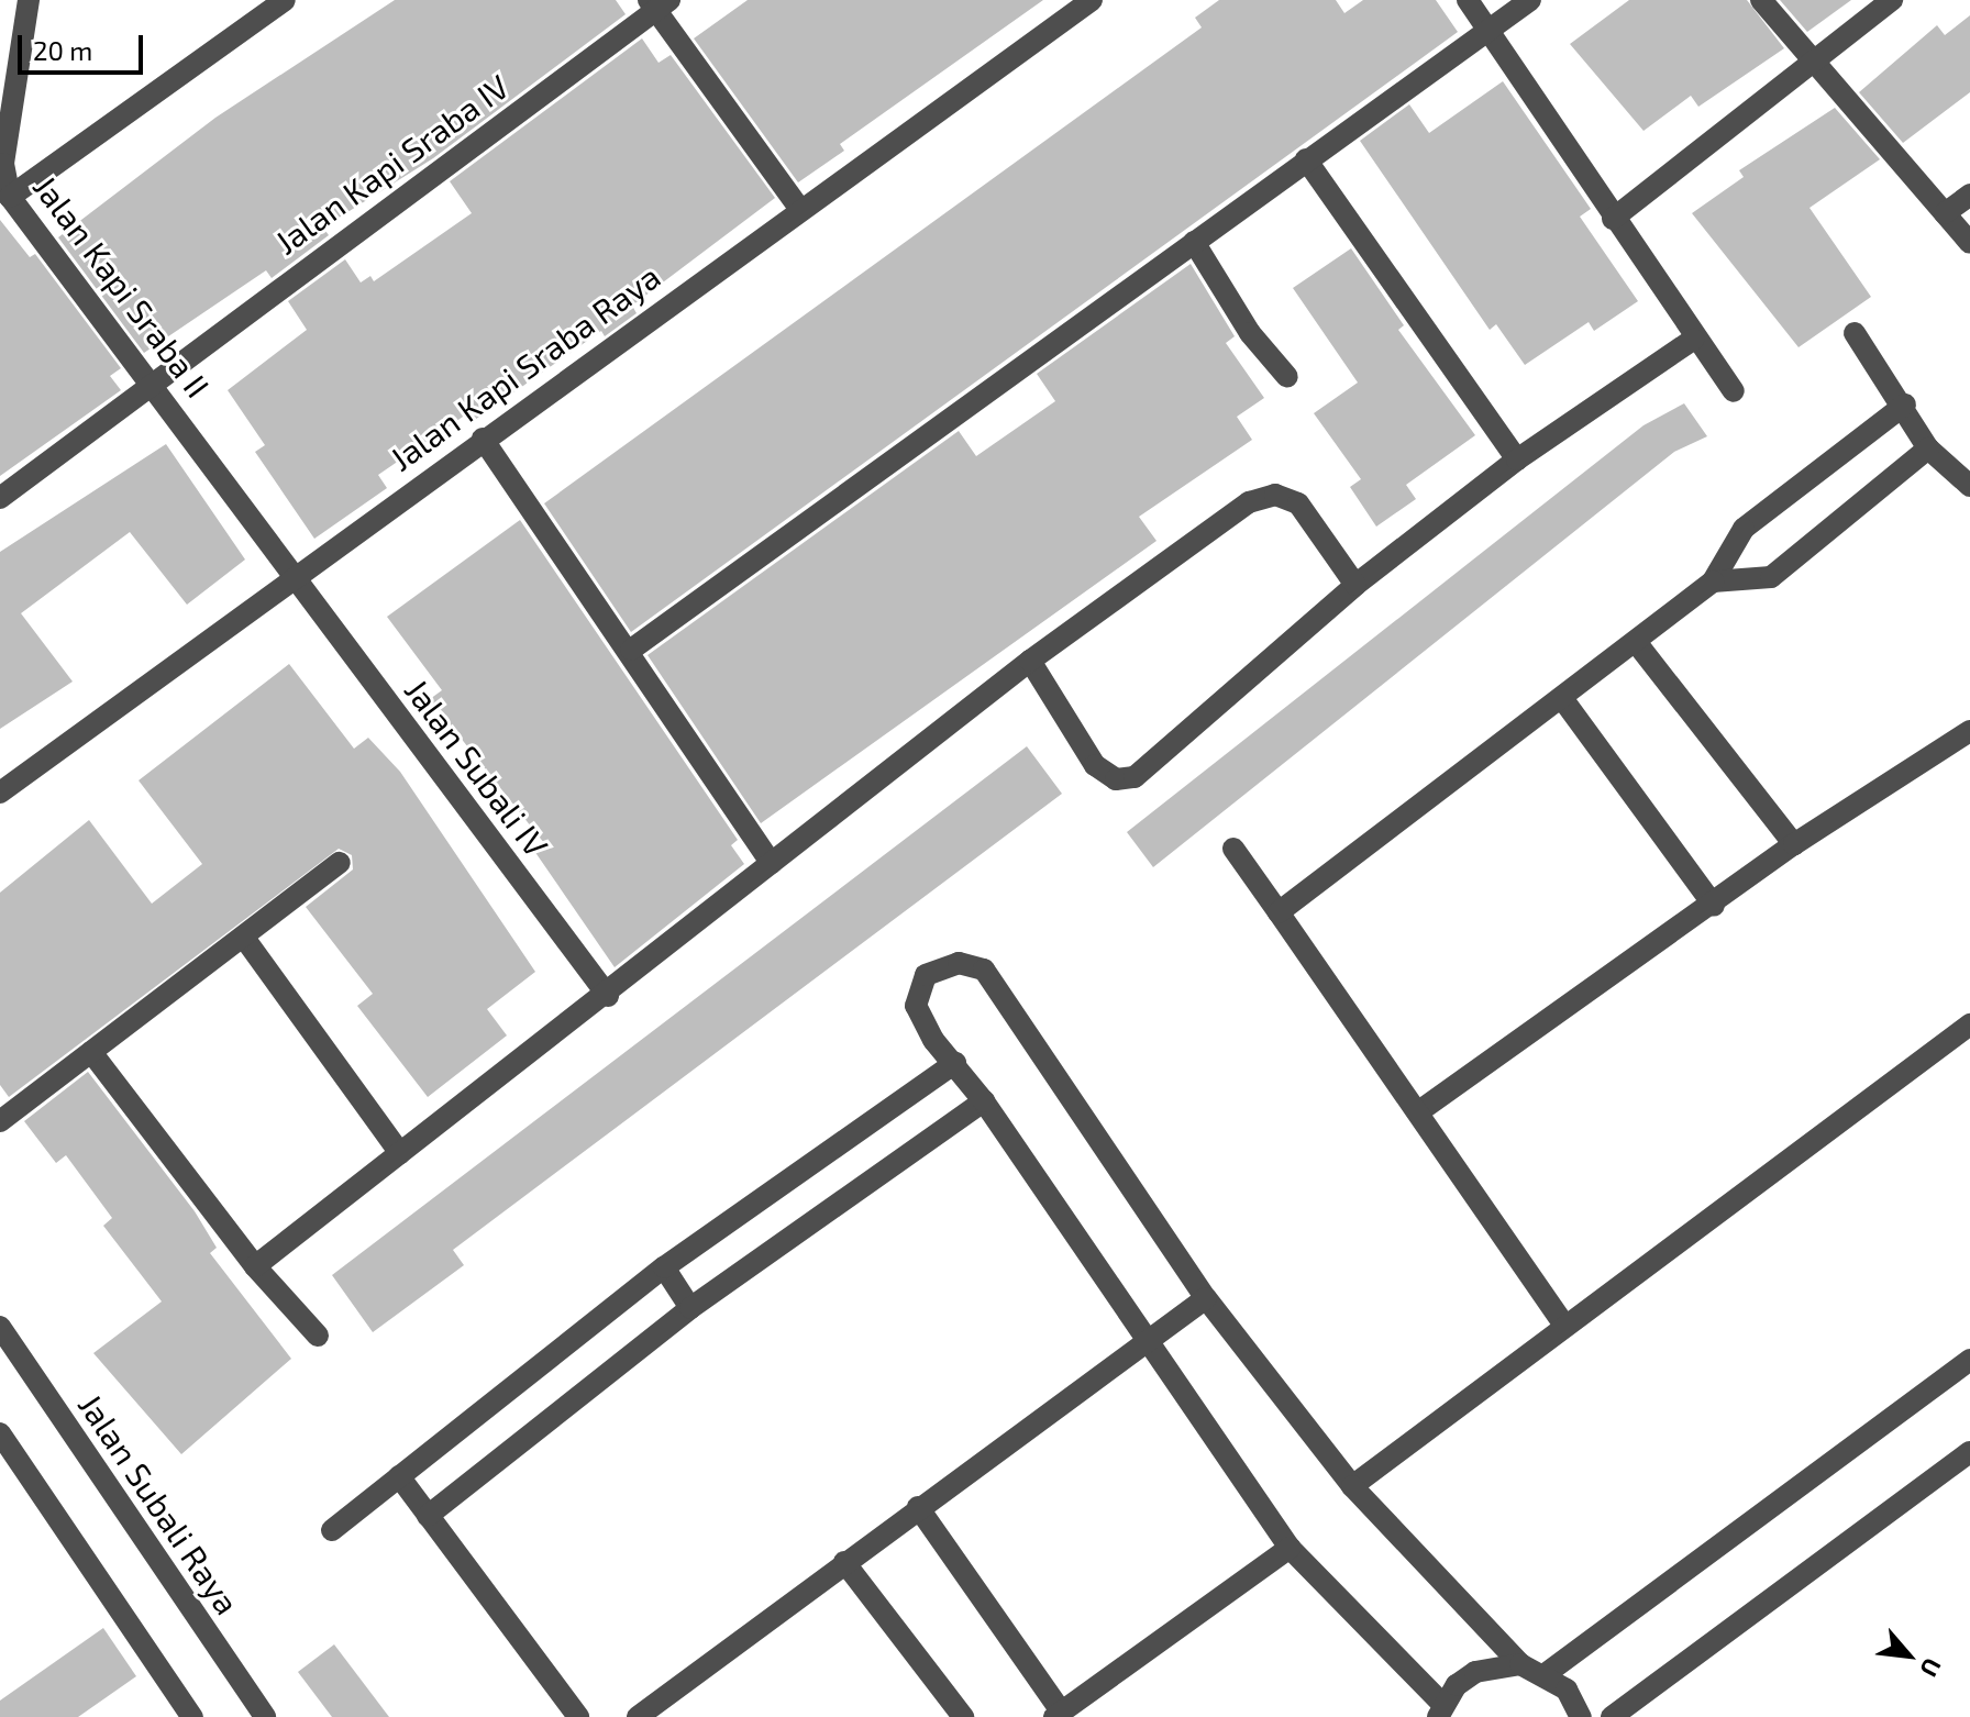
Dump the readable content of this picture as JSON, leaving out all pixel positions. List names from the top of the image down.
{
  "streets": {
    "street": [
      "Jalan Kapi Sraba IV",
      "Jalan Kapi Sraba II",
      "Jalan Kapi Sraba Raya",
      "Jalan Subali IV",
      "Jalan Subali Raya"
    ]
  },
  "crossings": [
    ["Jalan Kapi Sraba IV", "Jalan Kapi Sraba II"],
    ["Jalan Kapi Sraba II", "Jalan Kapi Sraba Raya"],
    ["Jalan Kapi Sraba II", "Jalan Subali IV"],
    ["Jalan Kapi Sraba Raya", "Jalan Subali IV"]
  ],
  "scale_bar": "20 m",
  "north": "bottom right"
}
